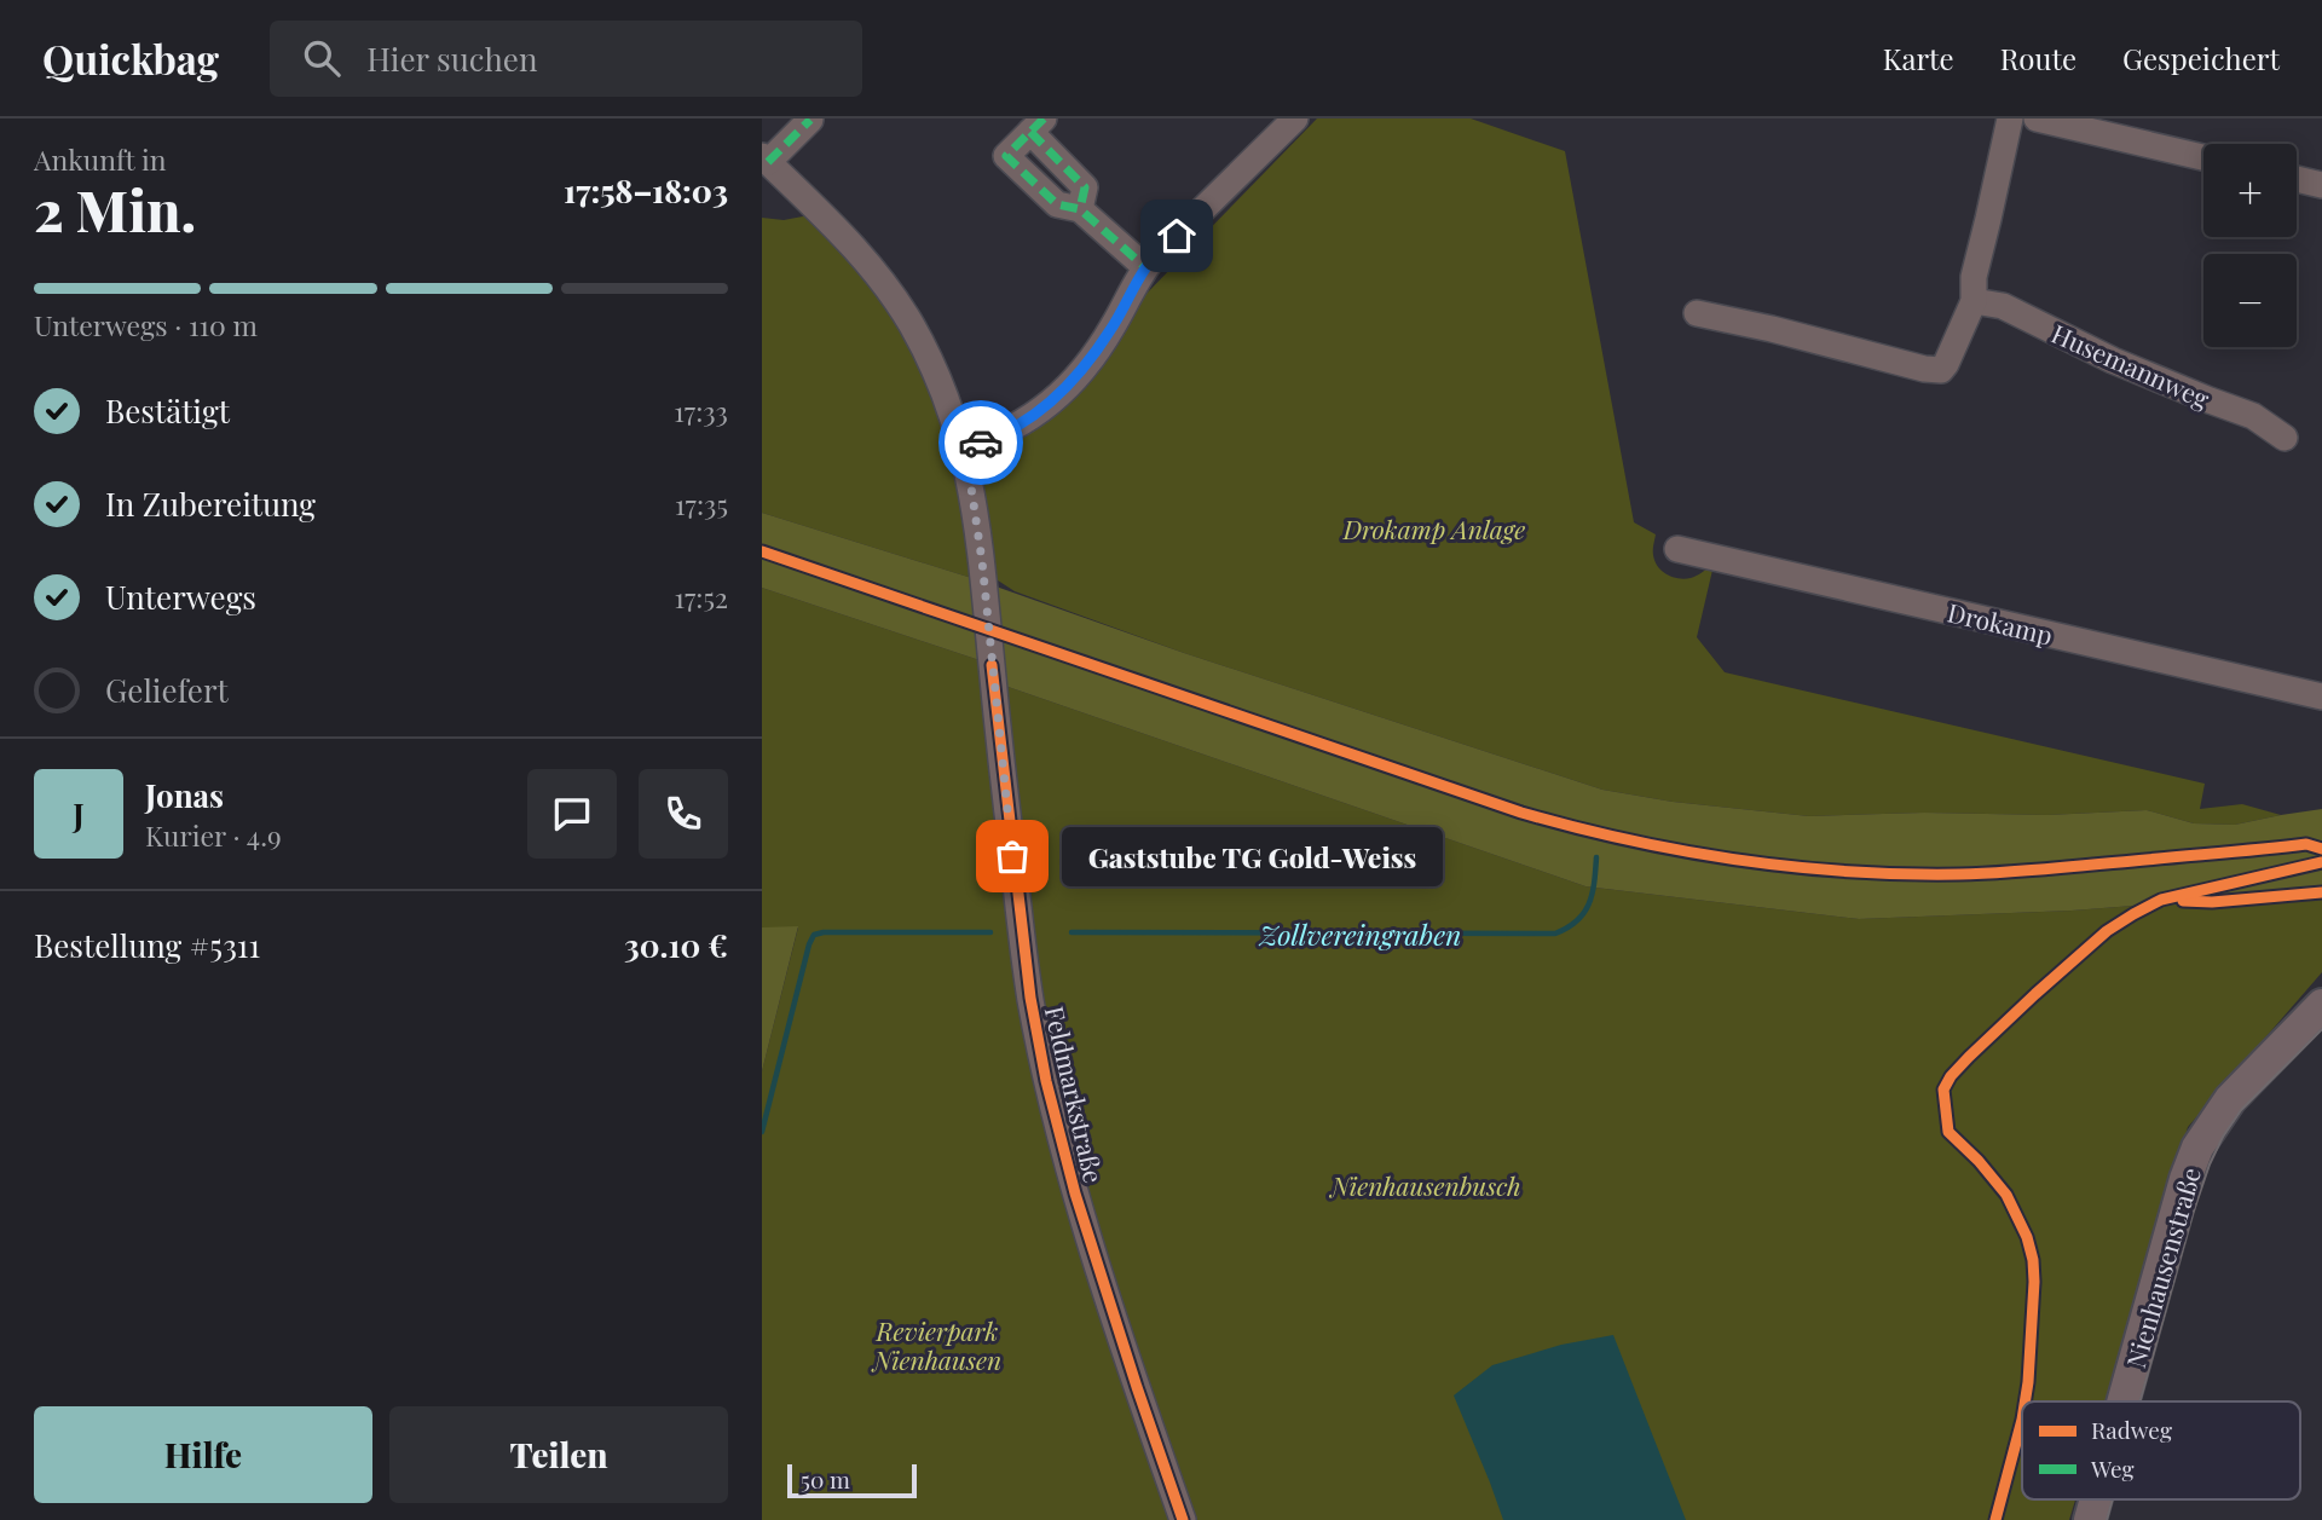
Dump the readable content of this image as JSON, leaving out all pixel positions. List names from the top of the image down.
{
  "streets": {
    "main road": ["Nienhausenstraße"],
    "street": ["Husemannweg", "Drokamp", "Feldmarkstraße"]
  },
  "water": ["Zollvereingraben"],
  "parks": ["Drokamp Anlage", "Nienhausenbusch", "Revierpark Nienhausen"],
  "places": ["Gaststube TG Gold-Weiss"],
  "legend": ["Radweg", "Weg"],
  "scale_bar": "50 m",
  "page": {
    "header": "Quickbag",
    "search": "Hier suchen",
    "nav": ["Karte", "Route", "Gespeichert"],
    "heading": ["2 Min.", "Ankunft in", "17:58–18:03"],
    "panel": [
      "Jonas",
      "Kurier · 4.9",
      "Bestellung #5311",
      "30.10 €"
    ],
    "map_buttons": ["+", "−"],
    "bar": "Unterwegs · 110 m",
    "list": [
      ["Bestätigt", "17:33"],
      ["In Zubereitung", "17:35"],
      ["Unterwegs", "17:52"],
      "Geliefert"
    ],
    "round": "J",
    "bubble": "Gaststube TG Gold-Weiss",
    "buttons": ["Hilfe", "Teilen"],
    "scale": "50 m"
  }
}
